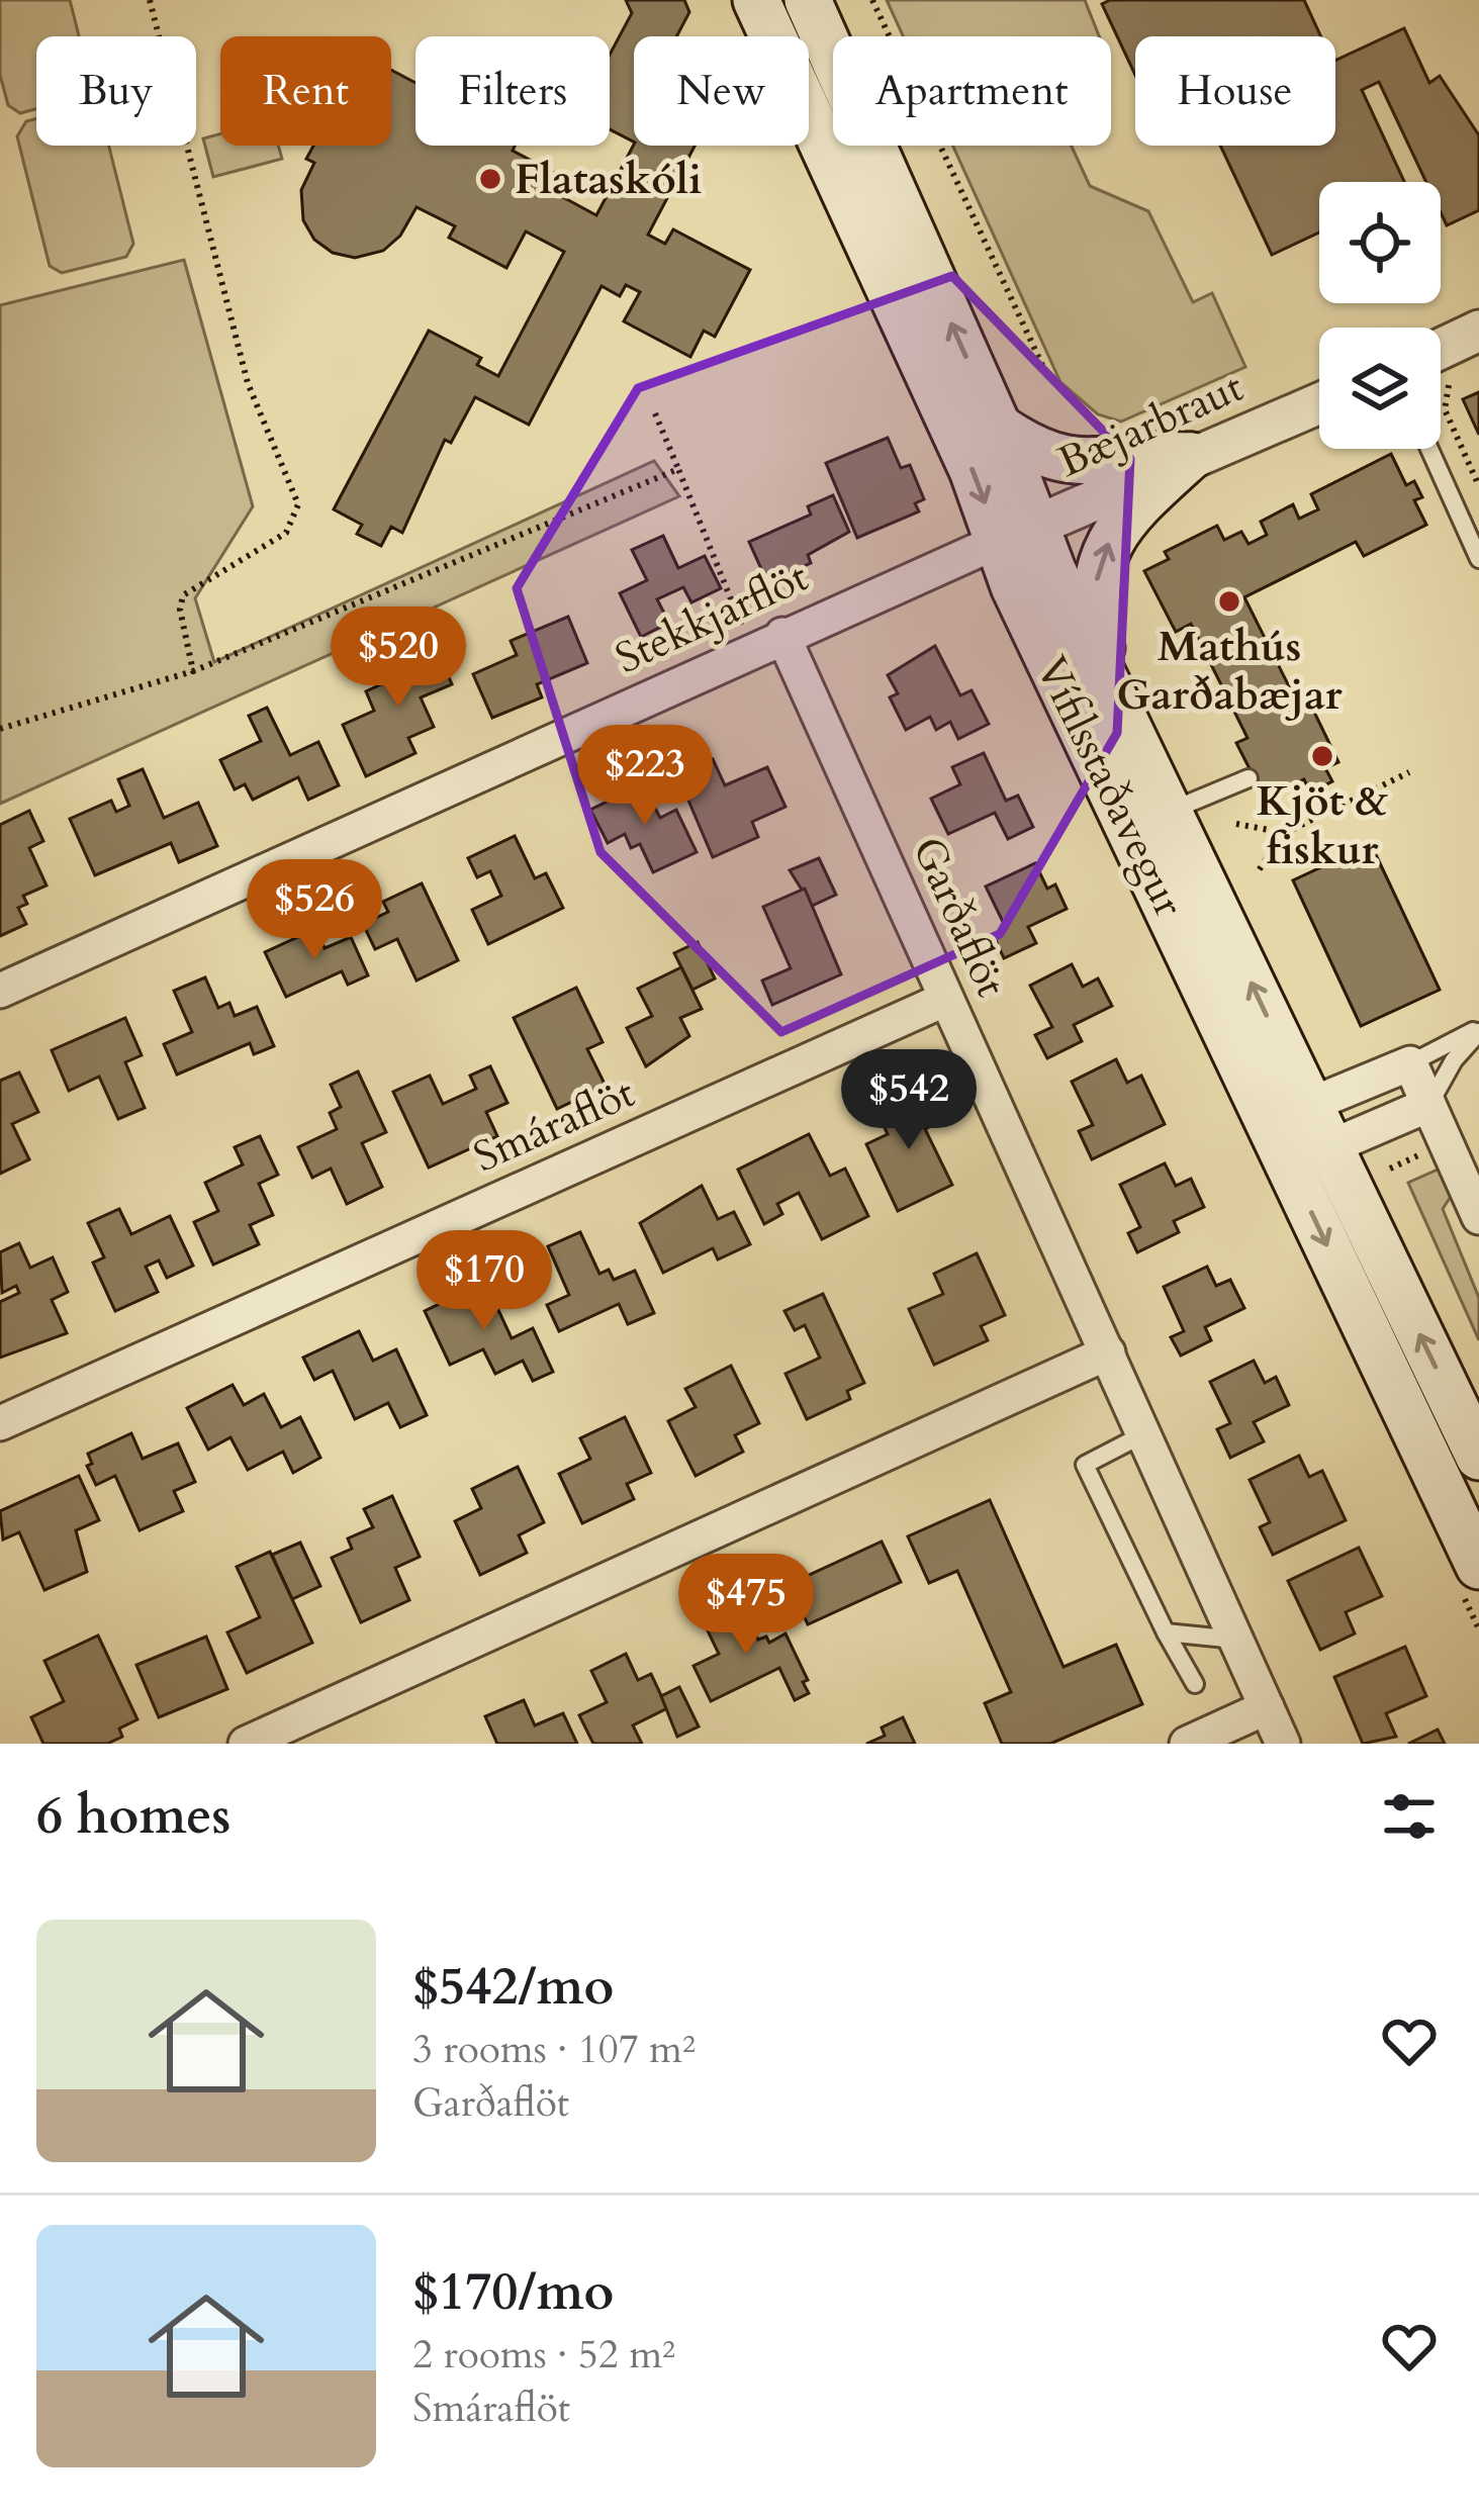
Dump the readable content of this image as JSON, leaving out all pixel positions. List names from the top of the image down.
{
  "streets": {
    "main road": ["Vífilsstaðavegur"],
    "street": [
      "Bæjarbraut",
      "Stekkjarflöt",
      "Garðaflöt",
      "Smáraflöt"
    ]
  },
  "crossings": [
    ["Bæjarbraut", "Stekkjarflöt"],
    ["Bæjarbraut", "Vífilsstaðavegur"],
    ["Stekkjarflöt", "Vífilsstaðavegur"],
    ["Stekkjarflöt", "Garðaflöt"],
    ["Garðaflöt", "Smáraflöt"]
  ],
  "places": ["Flataskóli", "Mathús Garðabæjar", "Kjöt & fiskur"],
  "page": {
    "chip": [
      "Buy",
      "Rent",
      "Filters",
      "New",
      "Apartment",
      "House"
    ],
    "price": [
      "$520",
      "$223",
      "$526",
      "$542",
      "$170",
      "$475"
    ],
    "heading": "6 homes",
    "list": [
      {
        "name": "$542/mo",
        "note": "3 rooms · 107 m² · Garðaflöt"
      },
      {
        "name": "$170/mo",
        "note": "2 rooms · 52 m² · Smáraflöt"
      }
    ]
  }
}
